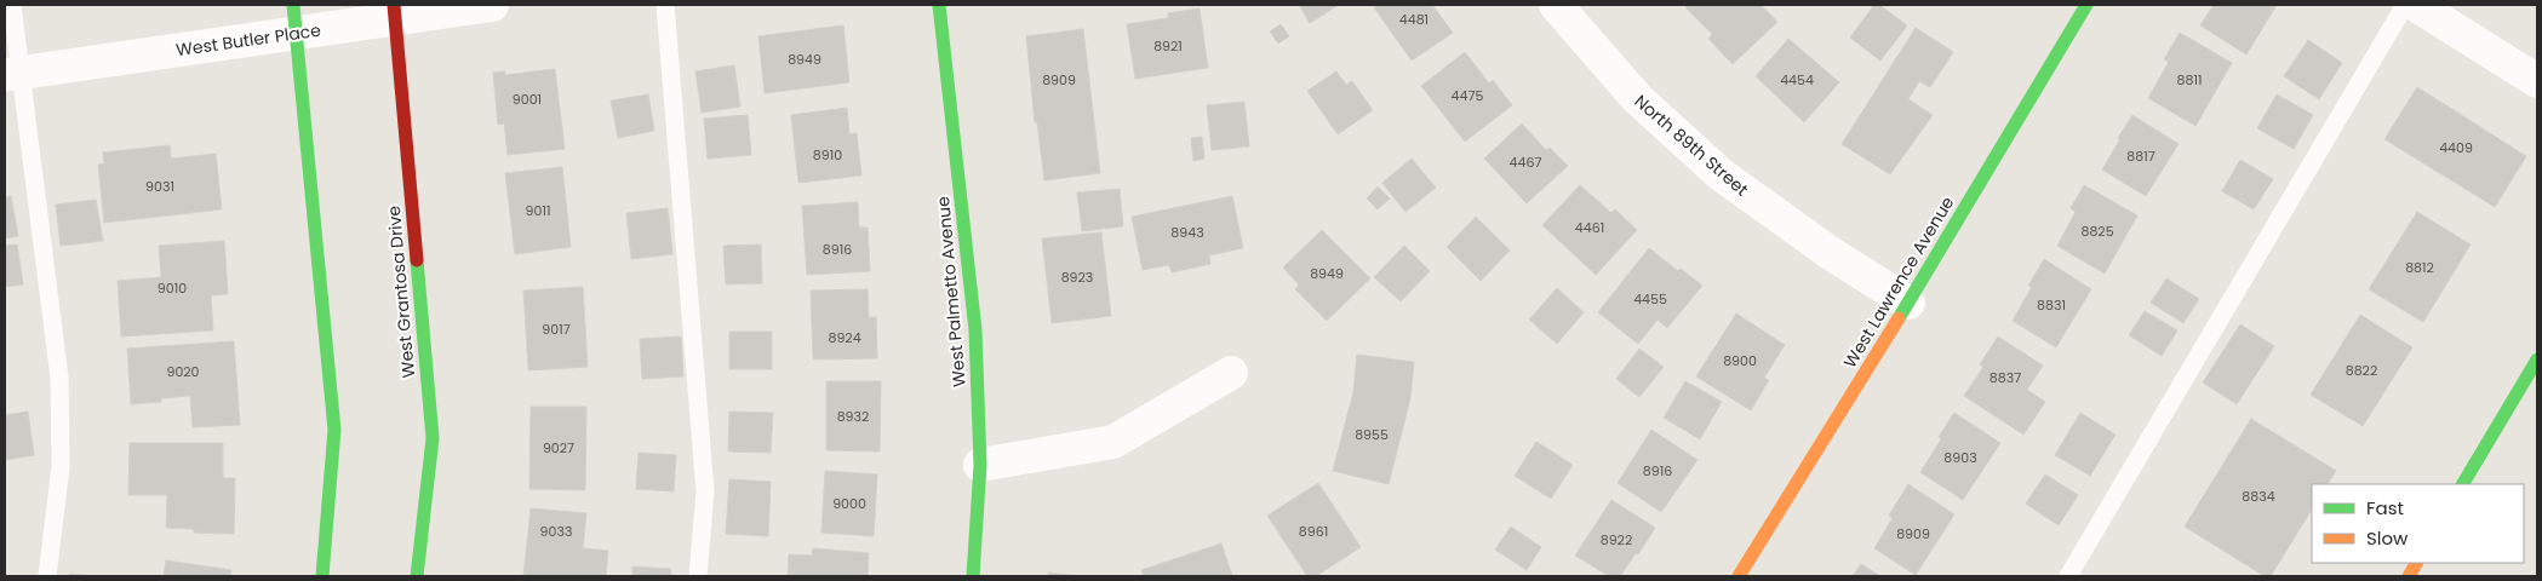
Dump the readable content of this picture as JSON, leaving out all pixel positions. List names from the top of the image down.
{
  "streets": {
    "street": [
      "West Butler Place",
      "North 89th Street",
      "West Lawrence Avenue",
      "West Grantosa Drive",
      "West Palmetto Avenue"
    ]
  },
  "crossings": [
    ["West Butler Place", "West Grantosa Drive"],
    ["North 89th Street", "West Lawrence Avenue"]
  ],
  "house_numbers": [
    "4481",
    "8921",
    "8949",
    "8909",
    "4454",
    "8811",
    "4475",
    "9001",
    "4409",
    "8910",
    "8817",
    "4467",
    "9031",
    "9011",
    "4461",
    "8825",
    "8943",
    "8916",
    "8812",
    "8949",
    "8923",
    "9010",
    "4455",
    "8831",
    "9017",
    "8924",
    "8900",
    "8822",
    "9020",
    "8837",
    "8932",
    "8955",
    "9027",
    "8903",
    "8916",
    "8834",
    "9000",
    "9033",
    "8961",
    "8909",
    "8922"
  ],
  "legend": ["Fast", "Slow"]
}
